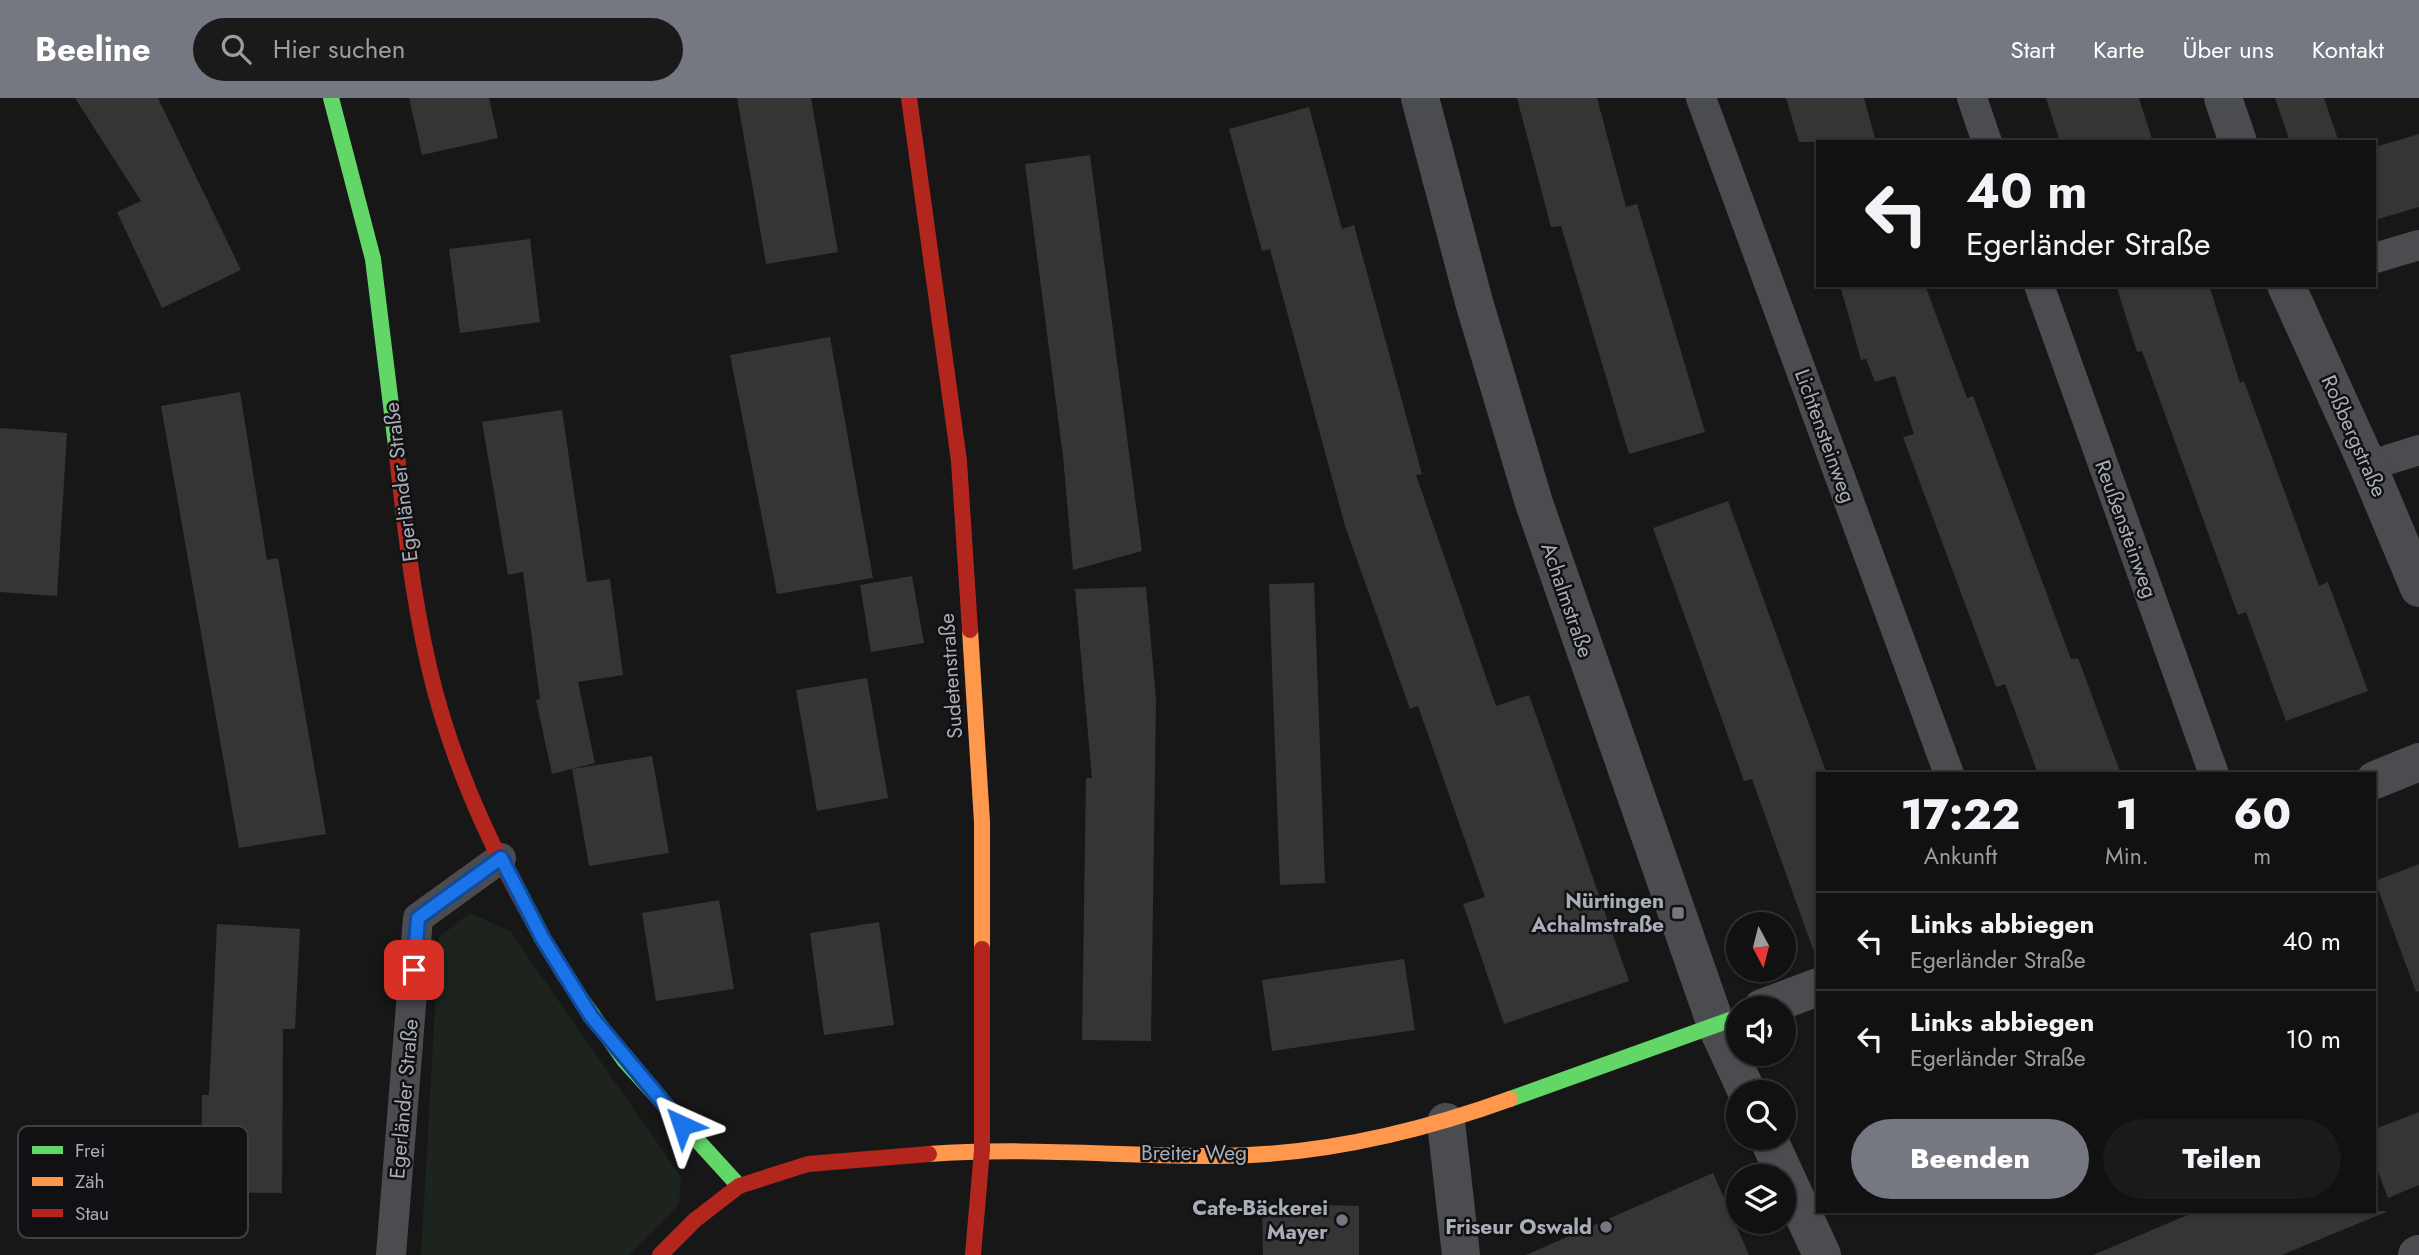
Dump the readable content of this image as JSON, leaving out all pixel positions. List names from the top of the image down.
{
  "streets": {
    "street": [
      "Roßbergstraße",
      "Egerländer Straße",
      "Achalmstraße",
      "Sudetenstraße",
      "Breiter Weg"
    ],
    "lane": ["Lichtensteinweg", "Reußensteinweg"]
  },
  "crossings": [
    ["Egerländer Straße", "Breiter Weg"],
    ["Sudetenstraße", "Breiter Weg"]
  ],
  "places": {
    "transit": ["Nürtingen Achalmstraße"],
    "other": ["Cafe-Bäckerei Mayer", "Friseur Oswald"]
  },
  "legend": ["Frei", "Zäh", "Stau"],
  "north": "bottom",
  "page": {
    "header": "Beeline",
    "search": "Hier suchen",
    "nav": [
      "Start",
      "Karte",
      "Über uns",
      "Kontakt"
    ],
    "turn": ["40 m", "Egerländer Straße"],
    "eta": [
      "17:22",
      "Ankunft",
      "1",
      "Min.",
      "60",
      "m"
    ],
    "list": [
      {
        "name": "Links abbiegen",
        "note": "Egerländer Straße",
        "value": "40 m"
      },
      {
        "name": "Links abbiegen",
        "note": "Egerländer Straße",
        "value": "10 m"
      }
    ],
    "buttons": ["Beenden", "Teilen"]
  }
}
